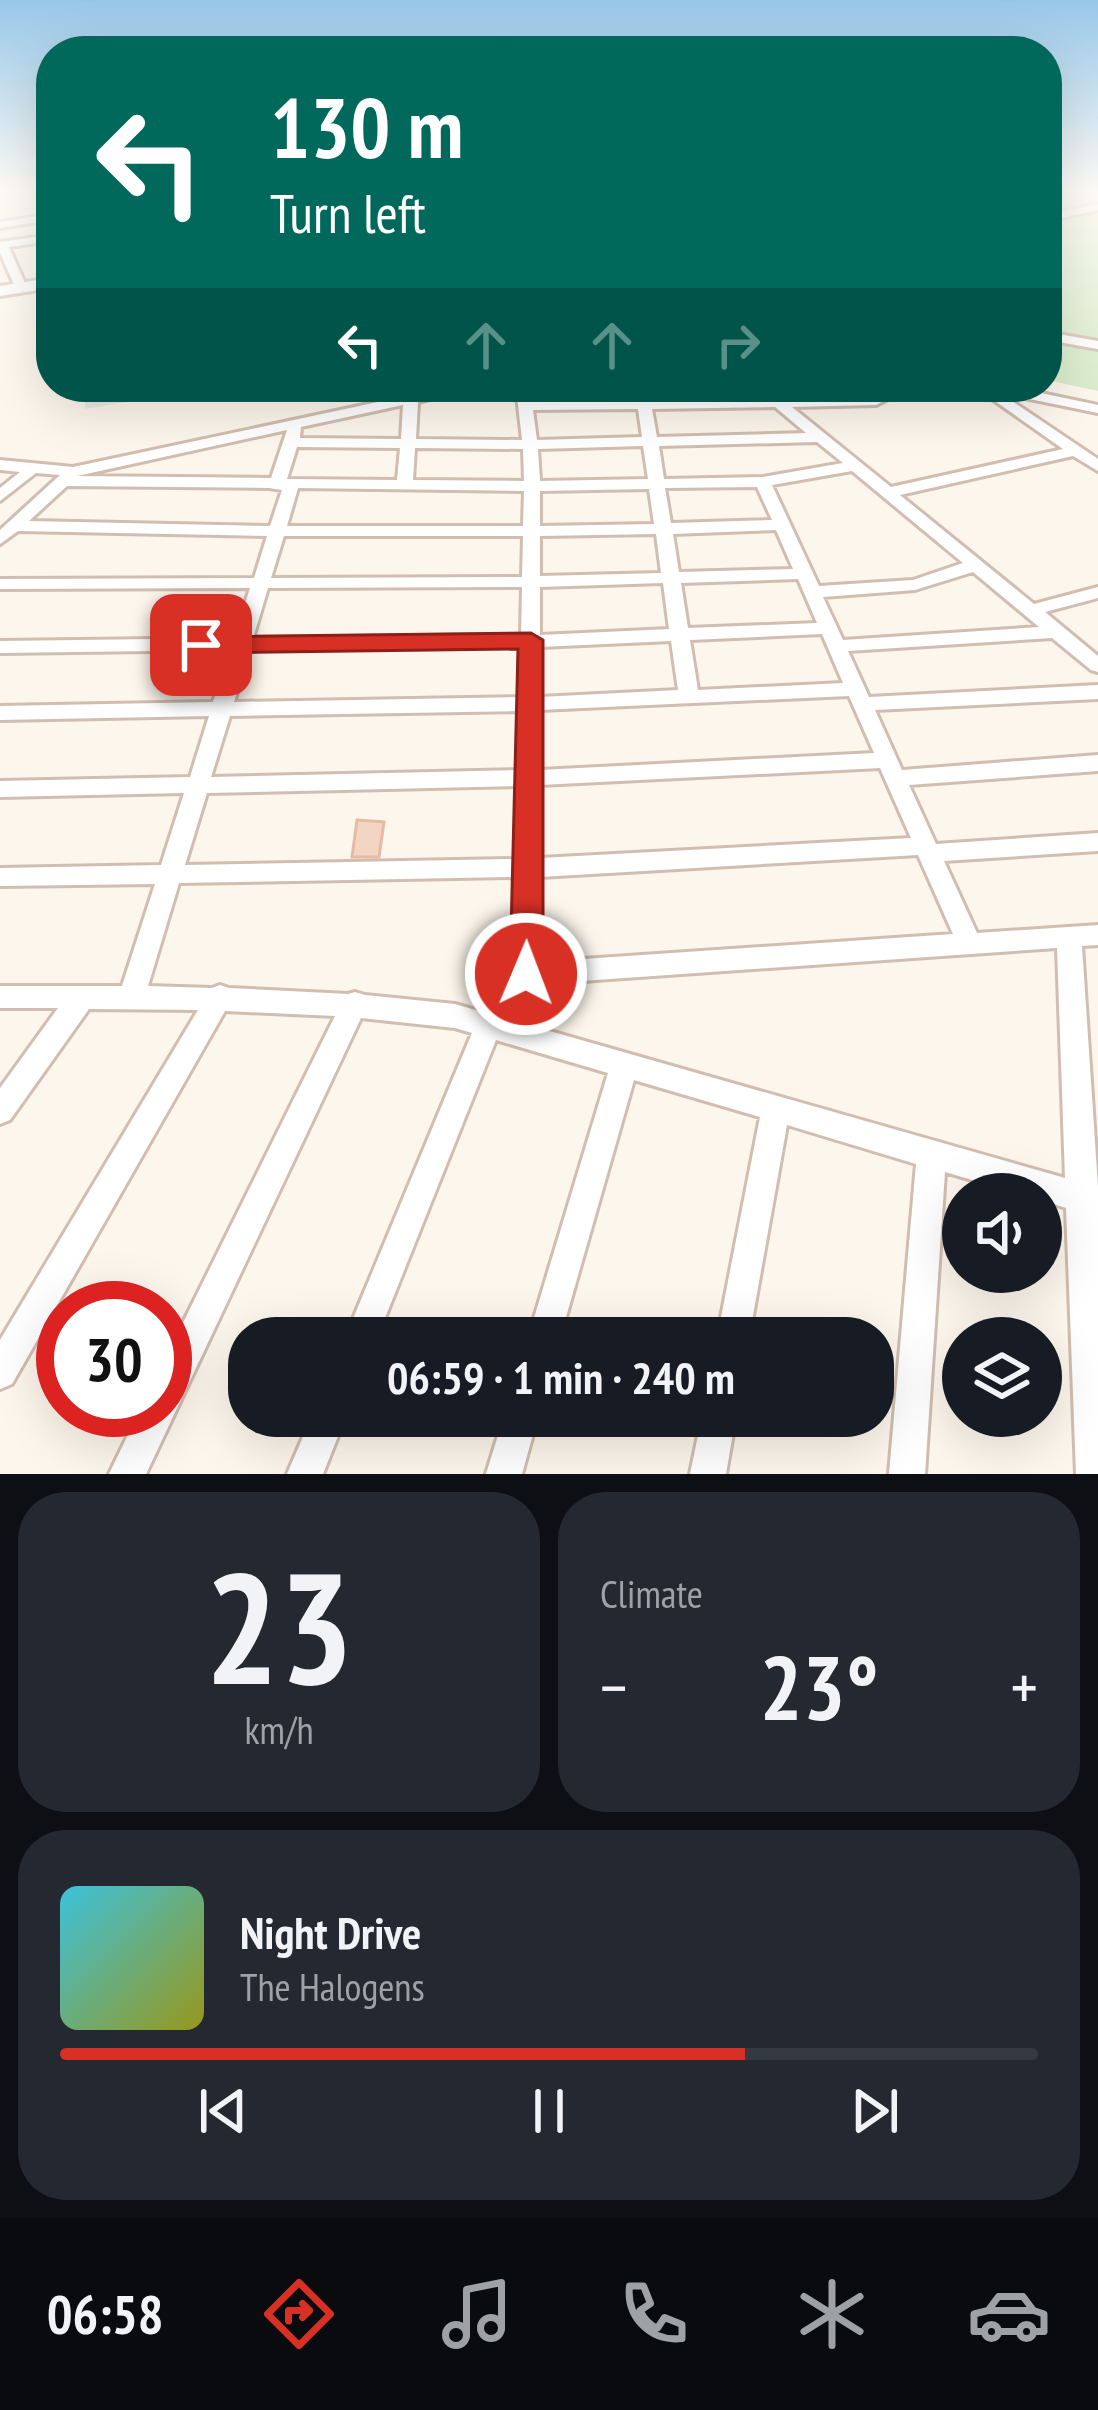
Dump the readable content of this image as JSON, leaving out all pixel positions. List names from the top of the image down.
{
  "page": {
    "turn": ["130 m", "Turn left"],
    "limit": "30",
    "trip": "06:59 · 1 min · 240 m",
    "tile": [
      ["23", "km/h"],
      "Climate"
    ],
    "heat": ["−", "23°", "+"],
    "song": ["Night Drive", "The Halogens"],
    "tabs": "06:58"
  }
}
